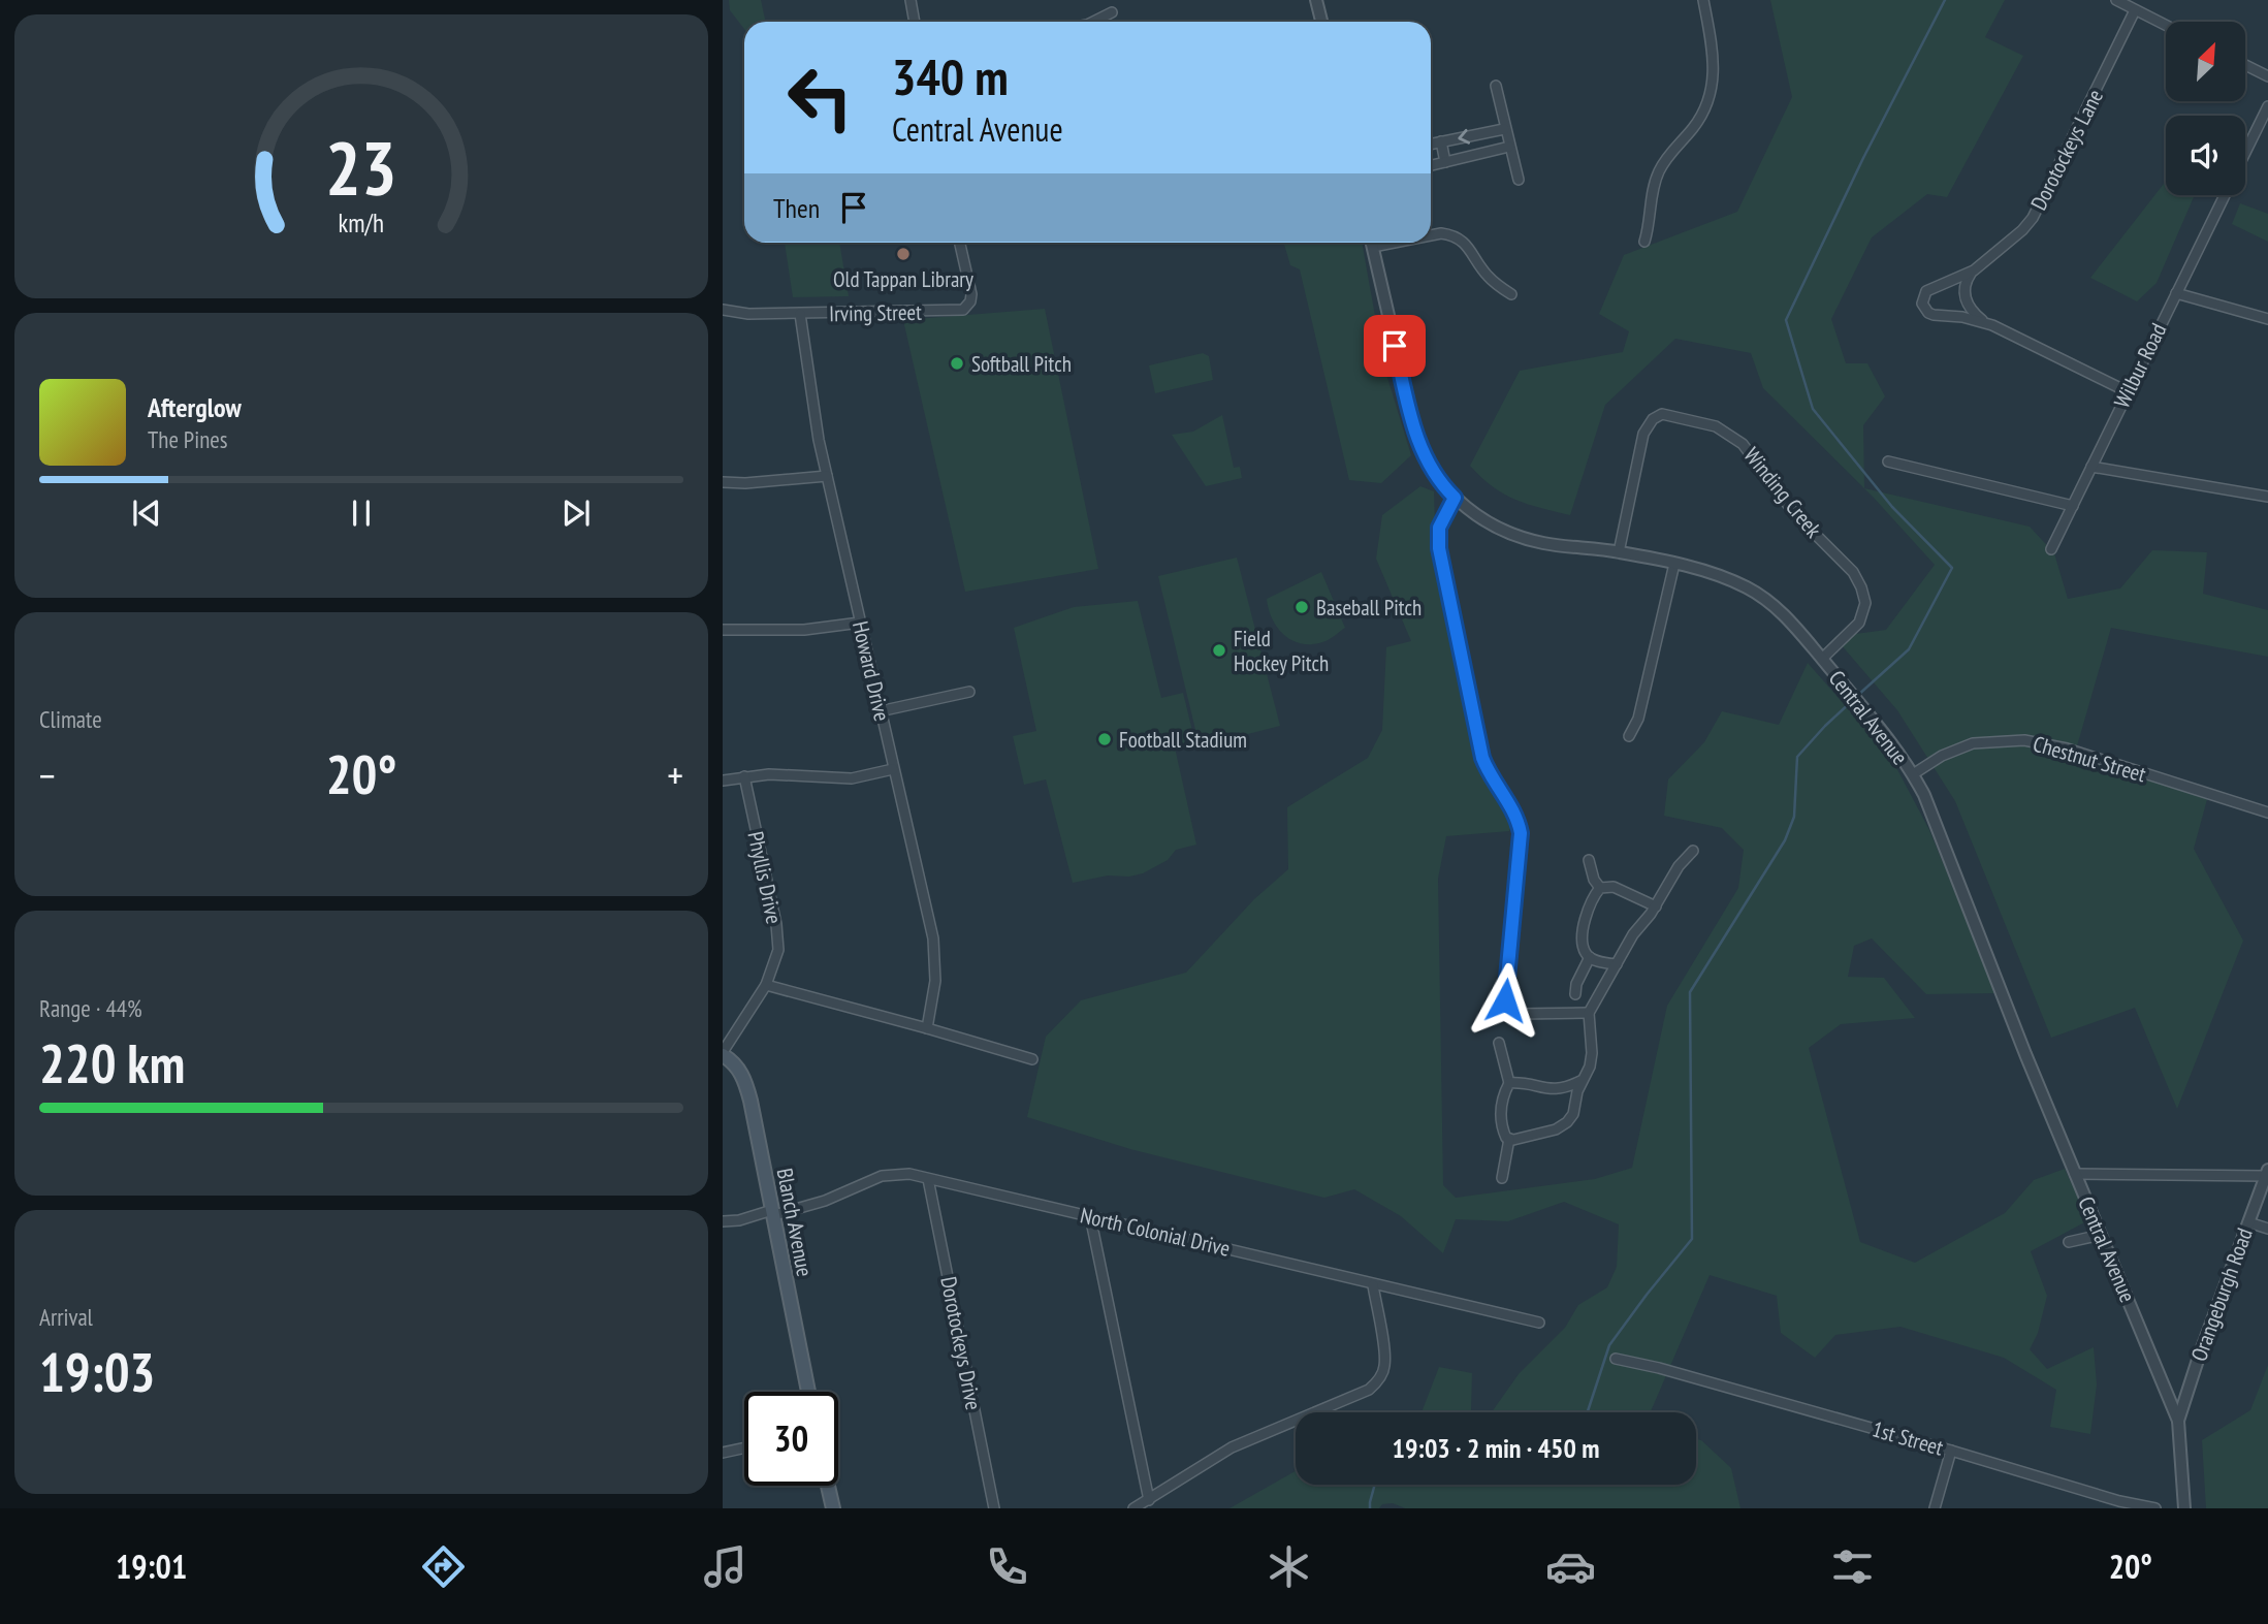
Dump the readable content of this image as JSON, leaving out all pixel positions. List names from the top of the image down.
{
  "streets": {
    "main road": ["Blanch Avenue"],
    "street": [
      "Dorotockeys Lane",
      "Irving Street",
      "Wilbur Road",
      "Winding Creek",
      "Howard Drive",
      "Central Avenue",
      "Chestnut Street",
      "Phyllis Drive",
      "North Colonial Drive",
      "Orangeburgh Road",
      "Dorotockeys Drive",
      "1st Street"
    ]
  },
  "crossings": [
    ["Dorotockeys Lane", "Wilbur Road"],
    ["Irving Street", "Howard Drive"],
    ["Winding Creek", "Central Avenue"],
    ["Central Avenue", "Chestnut Street"],
    ["Central Avenue", "Orangeburgh Road"],
    ["Phyllis Drive", "Blanch Avenue"],
    ["Blanch Avenue", "North Colonial Drive"],
    ["North Colonial Drive", "Dorotockeys Drive"]
  ],
  "places": [
    "Old Tappan Library",
    "Softball Pitch",
    "Baseball Pitch",
    "Field Hockey Pitch",
    "Football Stadium"
  ],
  "north": "top right",
  "page": {
    "turn": ["340 m", "Central Avenue"],
    "then": "Then",
    "song": ["Afterglow", "The Pines"],
    "tile": [
      "Climate",
      ["Range · 44%", "220 km"],
      ["Arrival", "19:03"]
    ],
    "heat": ["−", "20°", "+"],
    "limit": "30",
    "trip": "19:03 · 2 min · 450 m",
    "tabs": ["19:01", "20°"],
    "gauge": ["23", "km/h"]
  }
}
